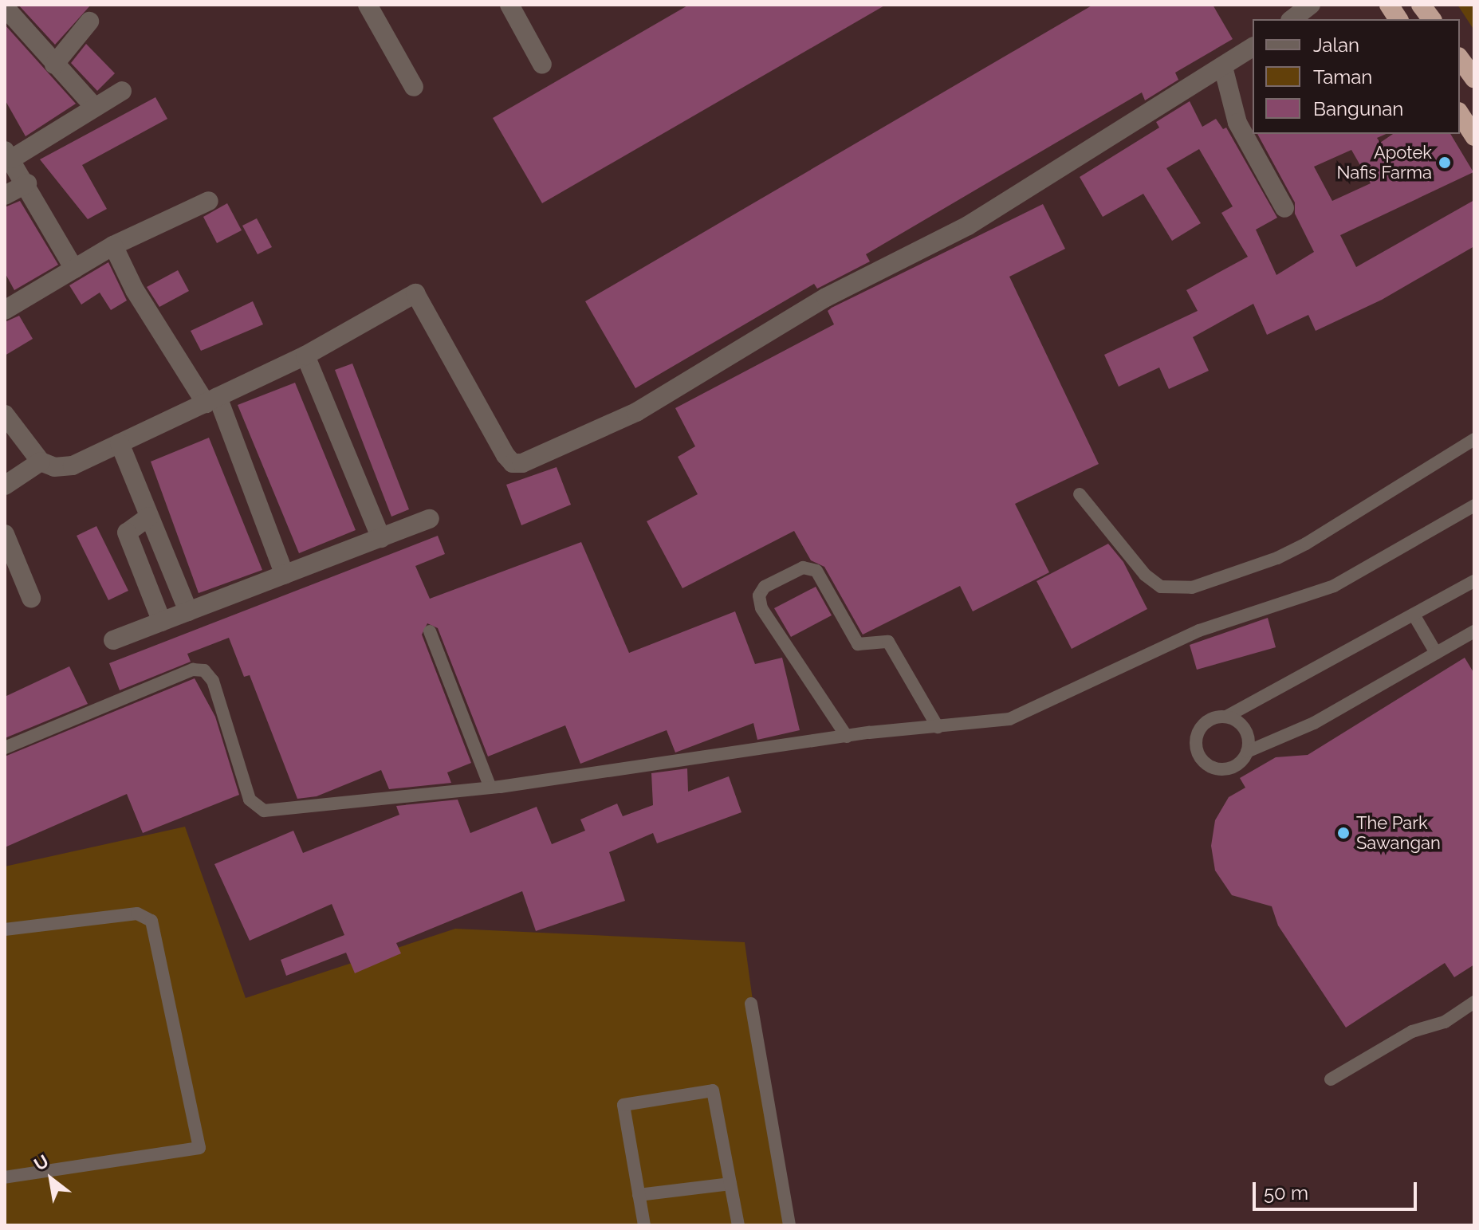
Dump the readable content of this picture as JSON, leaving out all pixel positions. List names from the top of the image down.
{
  "places": ["Apotek Nafis Farma", "The Park Sawangan"],
  "legend": ["Jalan", "Taman", "Bangunan"],
  "scale_bar": "50 m",
  "north": "top left"
}
